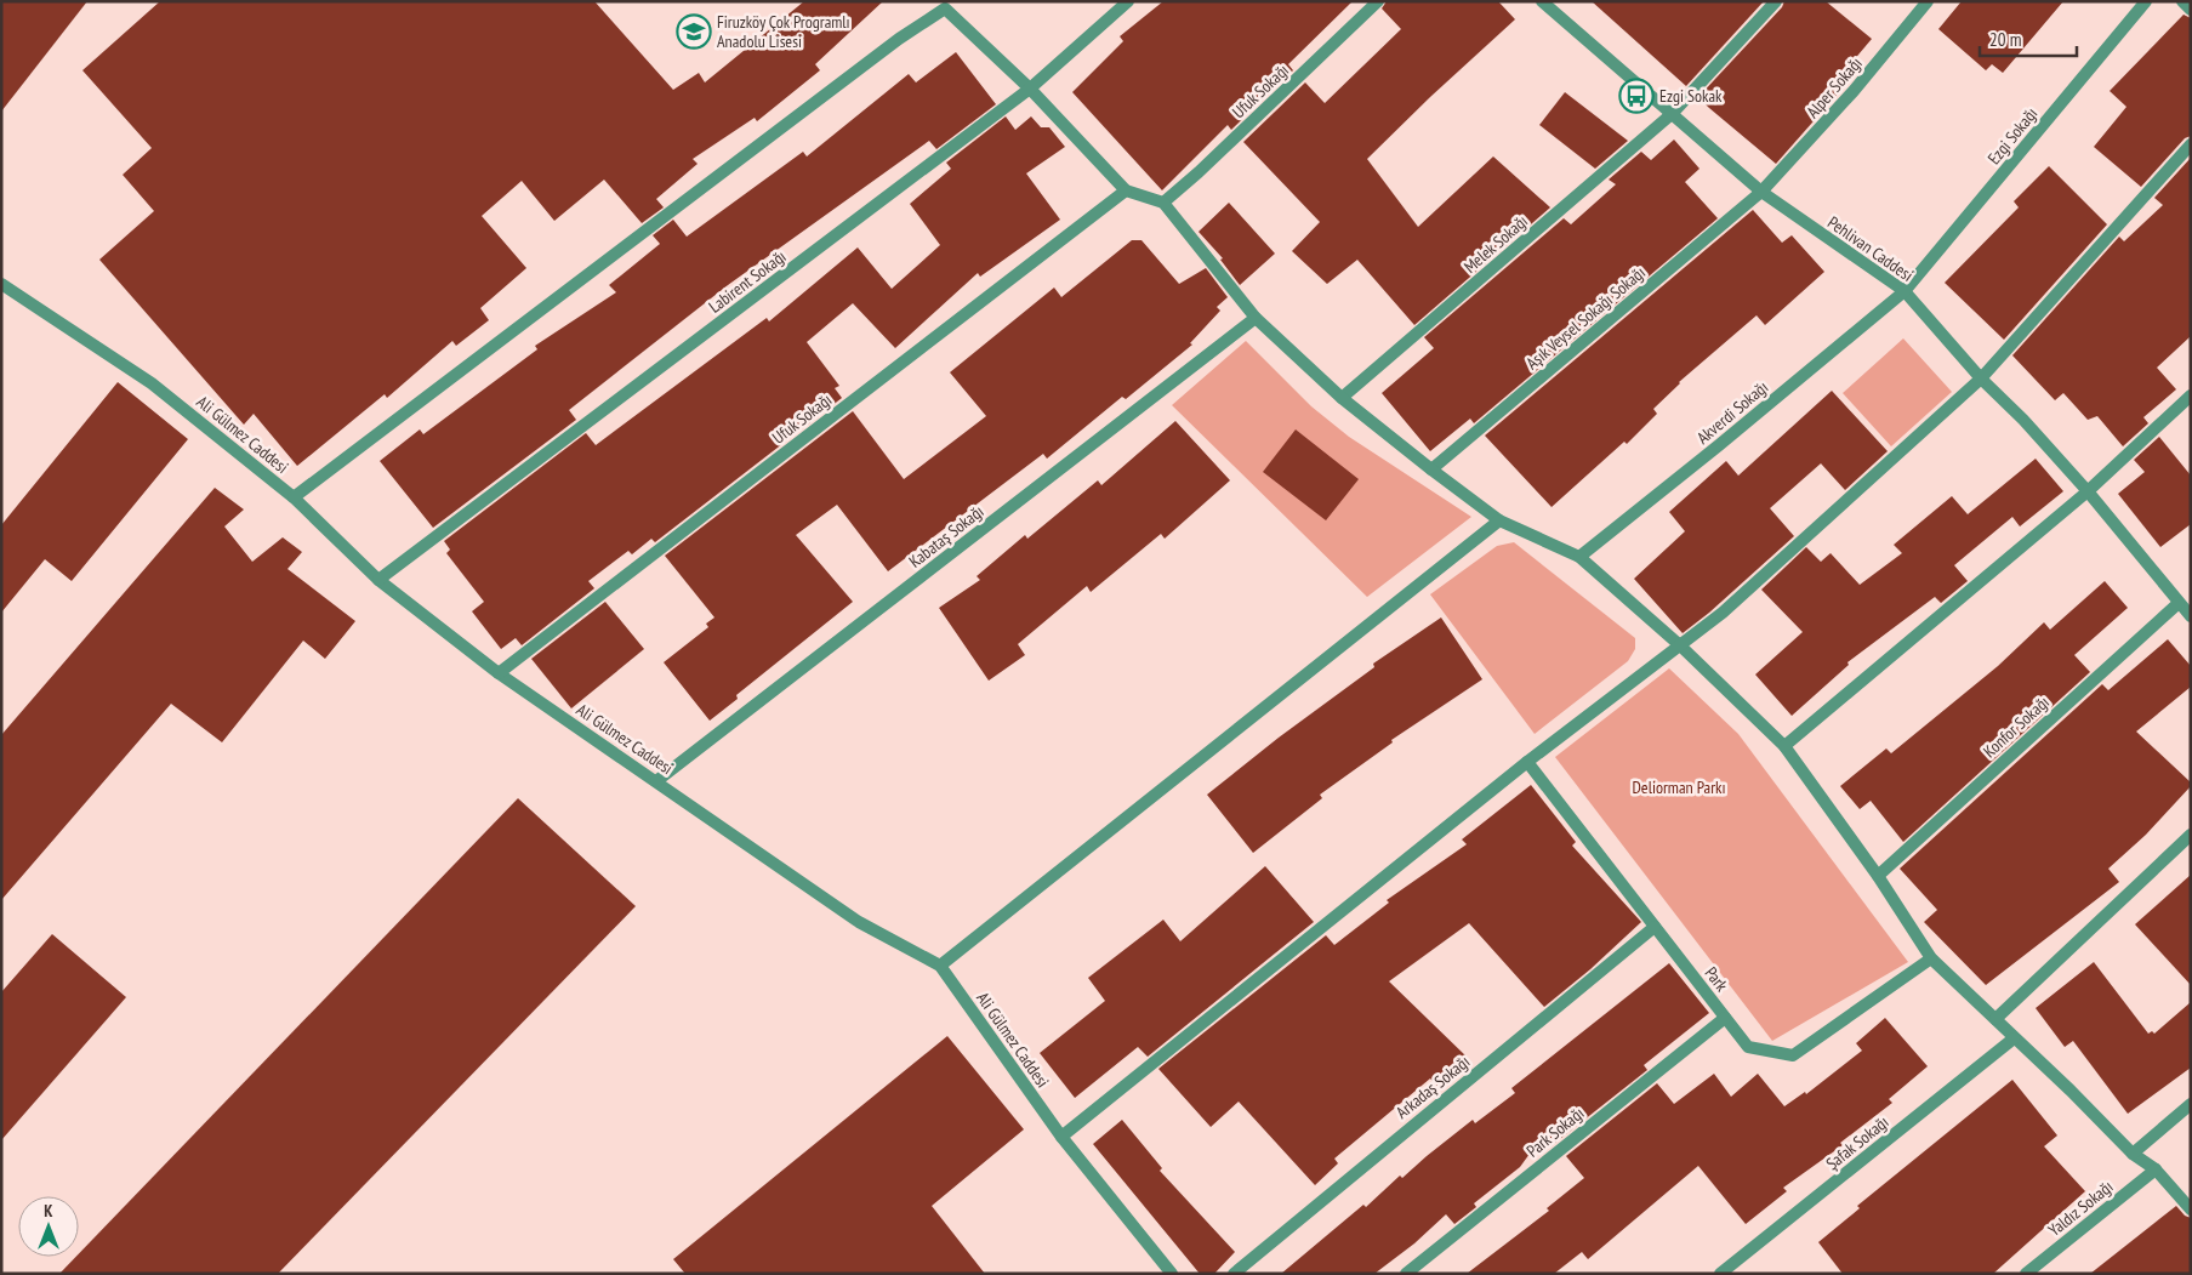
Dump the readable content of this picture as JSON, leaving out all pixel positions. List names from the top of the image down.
{
  "streets": {
    "street": [
      "Alper Sokağı",
      "Ufuk Sokağı",
      "Ezgi Sokağı",
      "Melek Sokağı",
      "Pehlivan Caddesi",
      "Labirent Sokağı",
      "Aşık Veysel Sokağı Sokağı",
      "Akverdi Sokağı",
      "Ali Gülmez Caddesi",
      "Kabataş Sokağı",
      "Konfor Sokağı",
      "Park",
      "Arkadaş Sokağı",
      "Park Sokağı",
      "Şafak Sokağı",
      "Yaldız Sokağı"
    ]
  },
  "crossings": [
    ["Alper Sokağı", "Pehlivan Caddesi"],
    ["Alper Sokağı", "Aşık Veysel Sokağı Sokağı"],
    ["Ufuk Sokağı", "Ali Gülmez Caddesi"],
    ["Ezgi Sokağı", "Pehlivan Caddesi"],
    ["Ezgi Sokağı", "Akverdi Sokağı"],
    ["Melek Sokağı", "Pehlivan Caddesi"],
    ["Pehlivan Caddesi", "Aşık Veysel Sokağı Sokağı"],
    ["Pehlivan Caddesi", "Akverdi Sokağı"],
    ["Pehlivan Caddesi", "Konfor Sokağı"],
    ["Labirent Sokağı", "Ali Gülmez Caddesi"],
    ["Ali Gülmez Caddesi", "Kabataş Sokağı"],
    ["Park", "Arkadaş Sokağı"],
    ["Park", "Park Sokağı"]
  ],
  "parks": ["Deliorman Parkı"],
  "places": {
    "school or university": ["Firuzköy Çok Programlı Anadolu Lisesi"],
    "bus stop": ["Ezgi Sokak"]
  },
  "scale_bar": "20 m",
  "north": "top"
}
